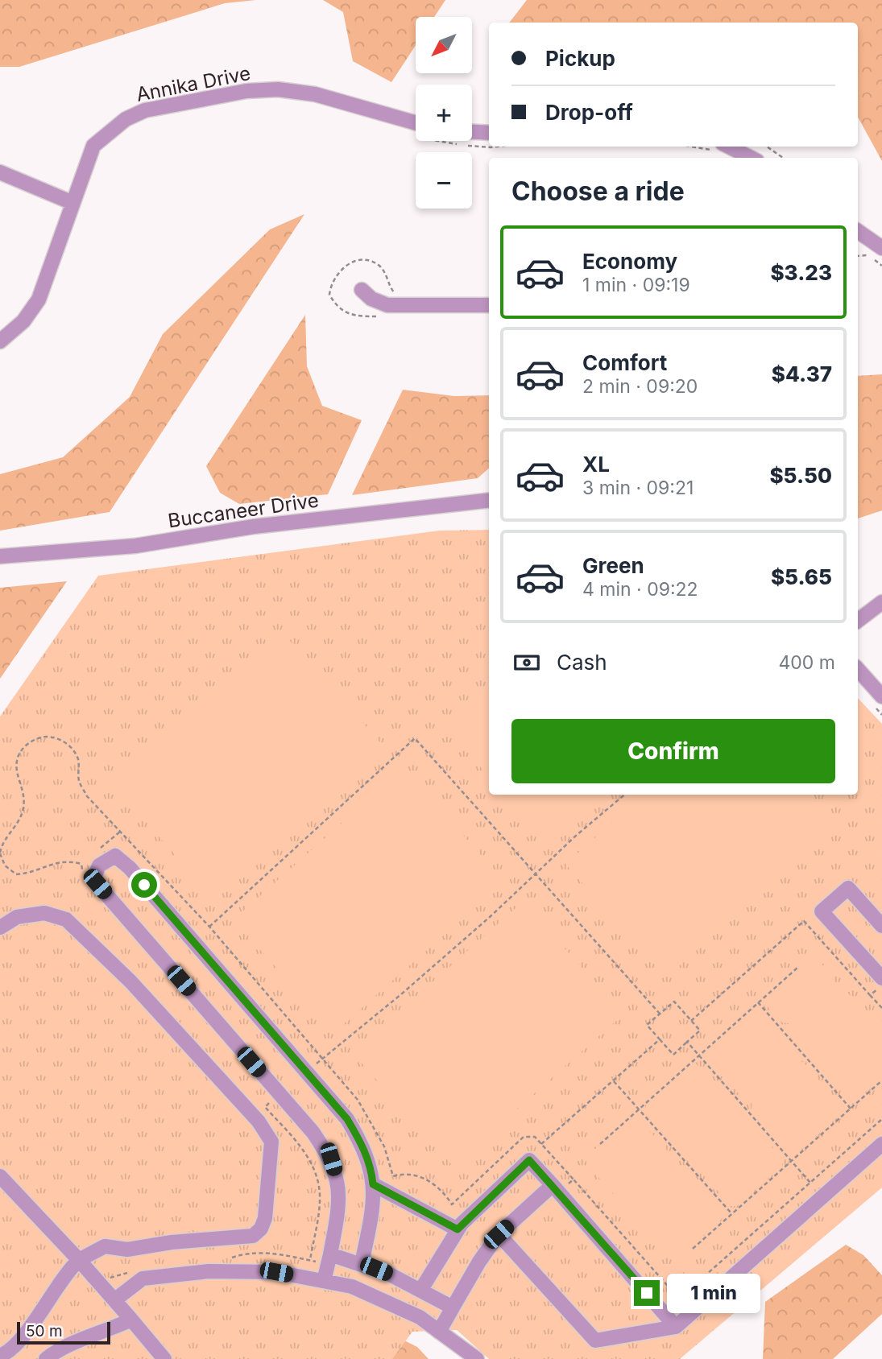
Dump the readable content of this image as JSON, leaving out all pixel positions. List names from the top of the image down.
{
  "streets": {
    "street": ["Annika Drive", "Buccaneer Drive"]
  },
  "scale_bar": "50 m",
  "north": "bottom left",
  "page": {
    "map_buttons": ["+", "−"],
    "banner": ["Pickup", "Drop-off"],
    "heading": "Choose a ride",
    "list": [
      {
        "name": "Economy",
        "note": "1 min · 09:19",
        "value": "$3.23"
      },
      {
        "name": "Comfort",
        "note": "2 min · 09:20",
        "value": "$4.37"
      },
      {
        "name": "XL",
        "note": "3 min · 09:21",
        "value": "$5.50"
      },
      {
        "name": "Green",
        "note": "4 min · 09:22",
        "value": "$5.65"
      }
    ],
    "pay": ["Cash", "400 m"],
    "buttons": "Confirm",
    "bubble": "1 min",
    "scale": "50 m"
  }
}
